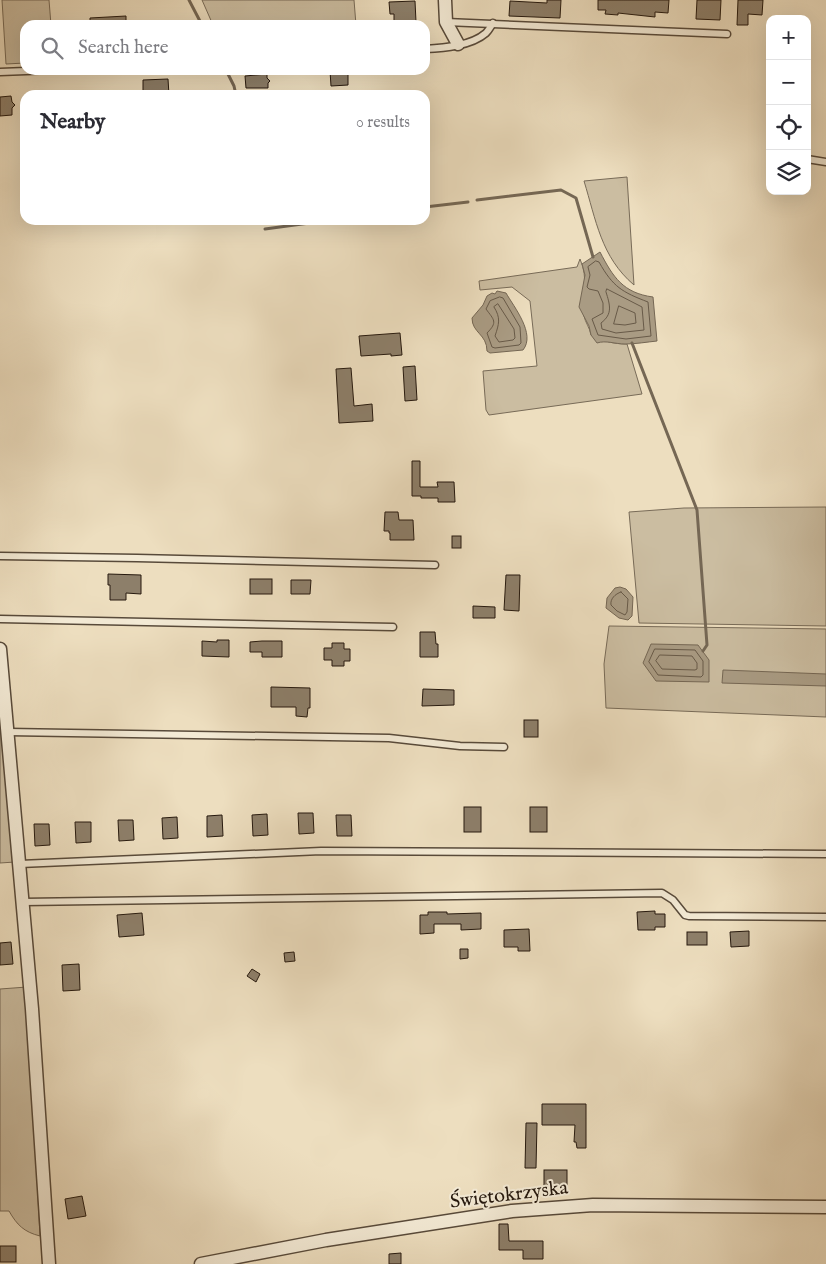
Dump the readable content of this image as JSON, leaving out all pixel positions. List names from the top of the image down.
{
  "streets": {
    "street": ["Świętokrzyska"]
  },
  "page": {
    "map_buttons": ["+", "−"],
    "search": "Search here",
    "heading": ["Nearby", "0 results"]
  }
}
